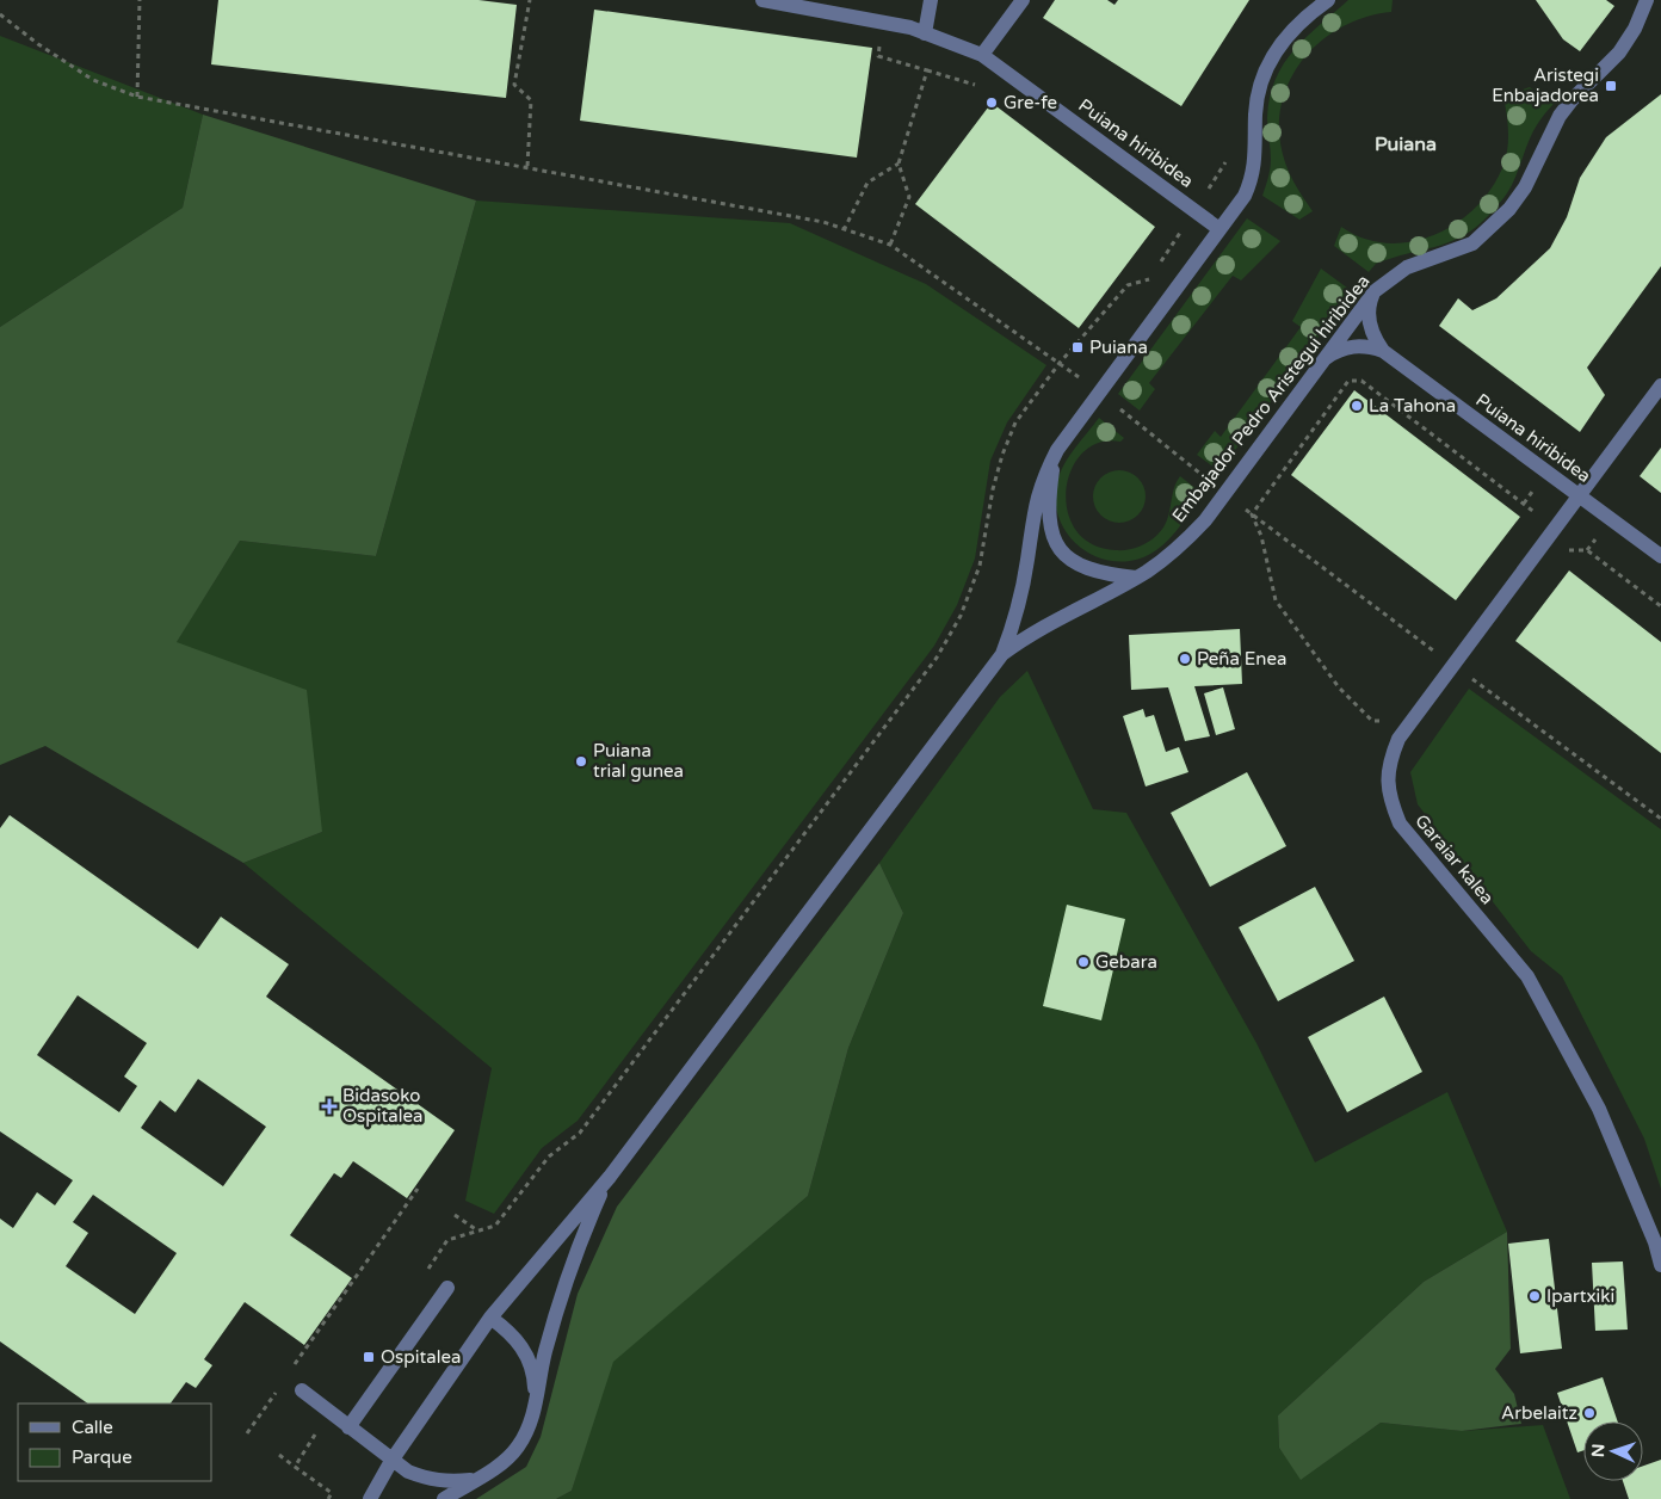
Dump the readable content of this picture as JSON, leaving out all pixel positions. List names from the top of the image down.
{
  "streets": {
    "street": ["Puiana hiribidea", "Embajador Pedro Aristegui hiribidea", "Garaiar kalea"]
  },
  "crossings": [
    ["Puiana hiribidea", "Embajador Pedro Aristegui hiribidea"],
    ["Puiana hiribidea", "Garaiar kalea"]
  ],
  "districts": ["Puiana"],
  "places": {
    "transit": ["Aristegi Enbajadorea", "Puiana", "Ospitalea"],
    "other": [
      "Gre-fe",
      "La Tahona",
      "Peña Enea",
      "Puiana trial gunea",
      "Gebara",
      "Ipartxiki",
      "Arbelaitz"
    ],
    "health": ["Bidasoko Ospitalea"]
  },
  "legend": ["Calle", "Parque"],
  "north": "left"
}
